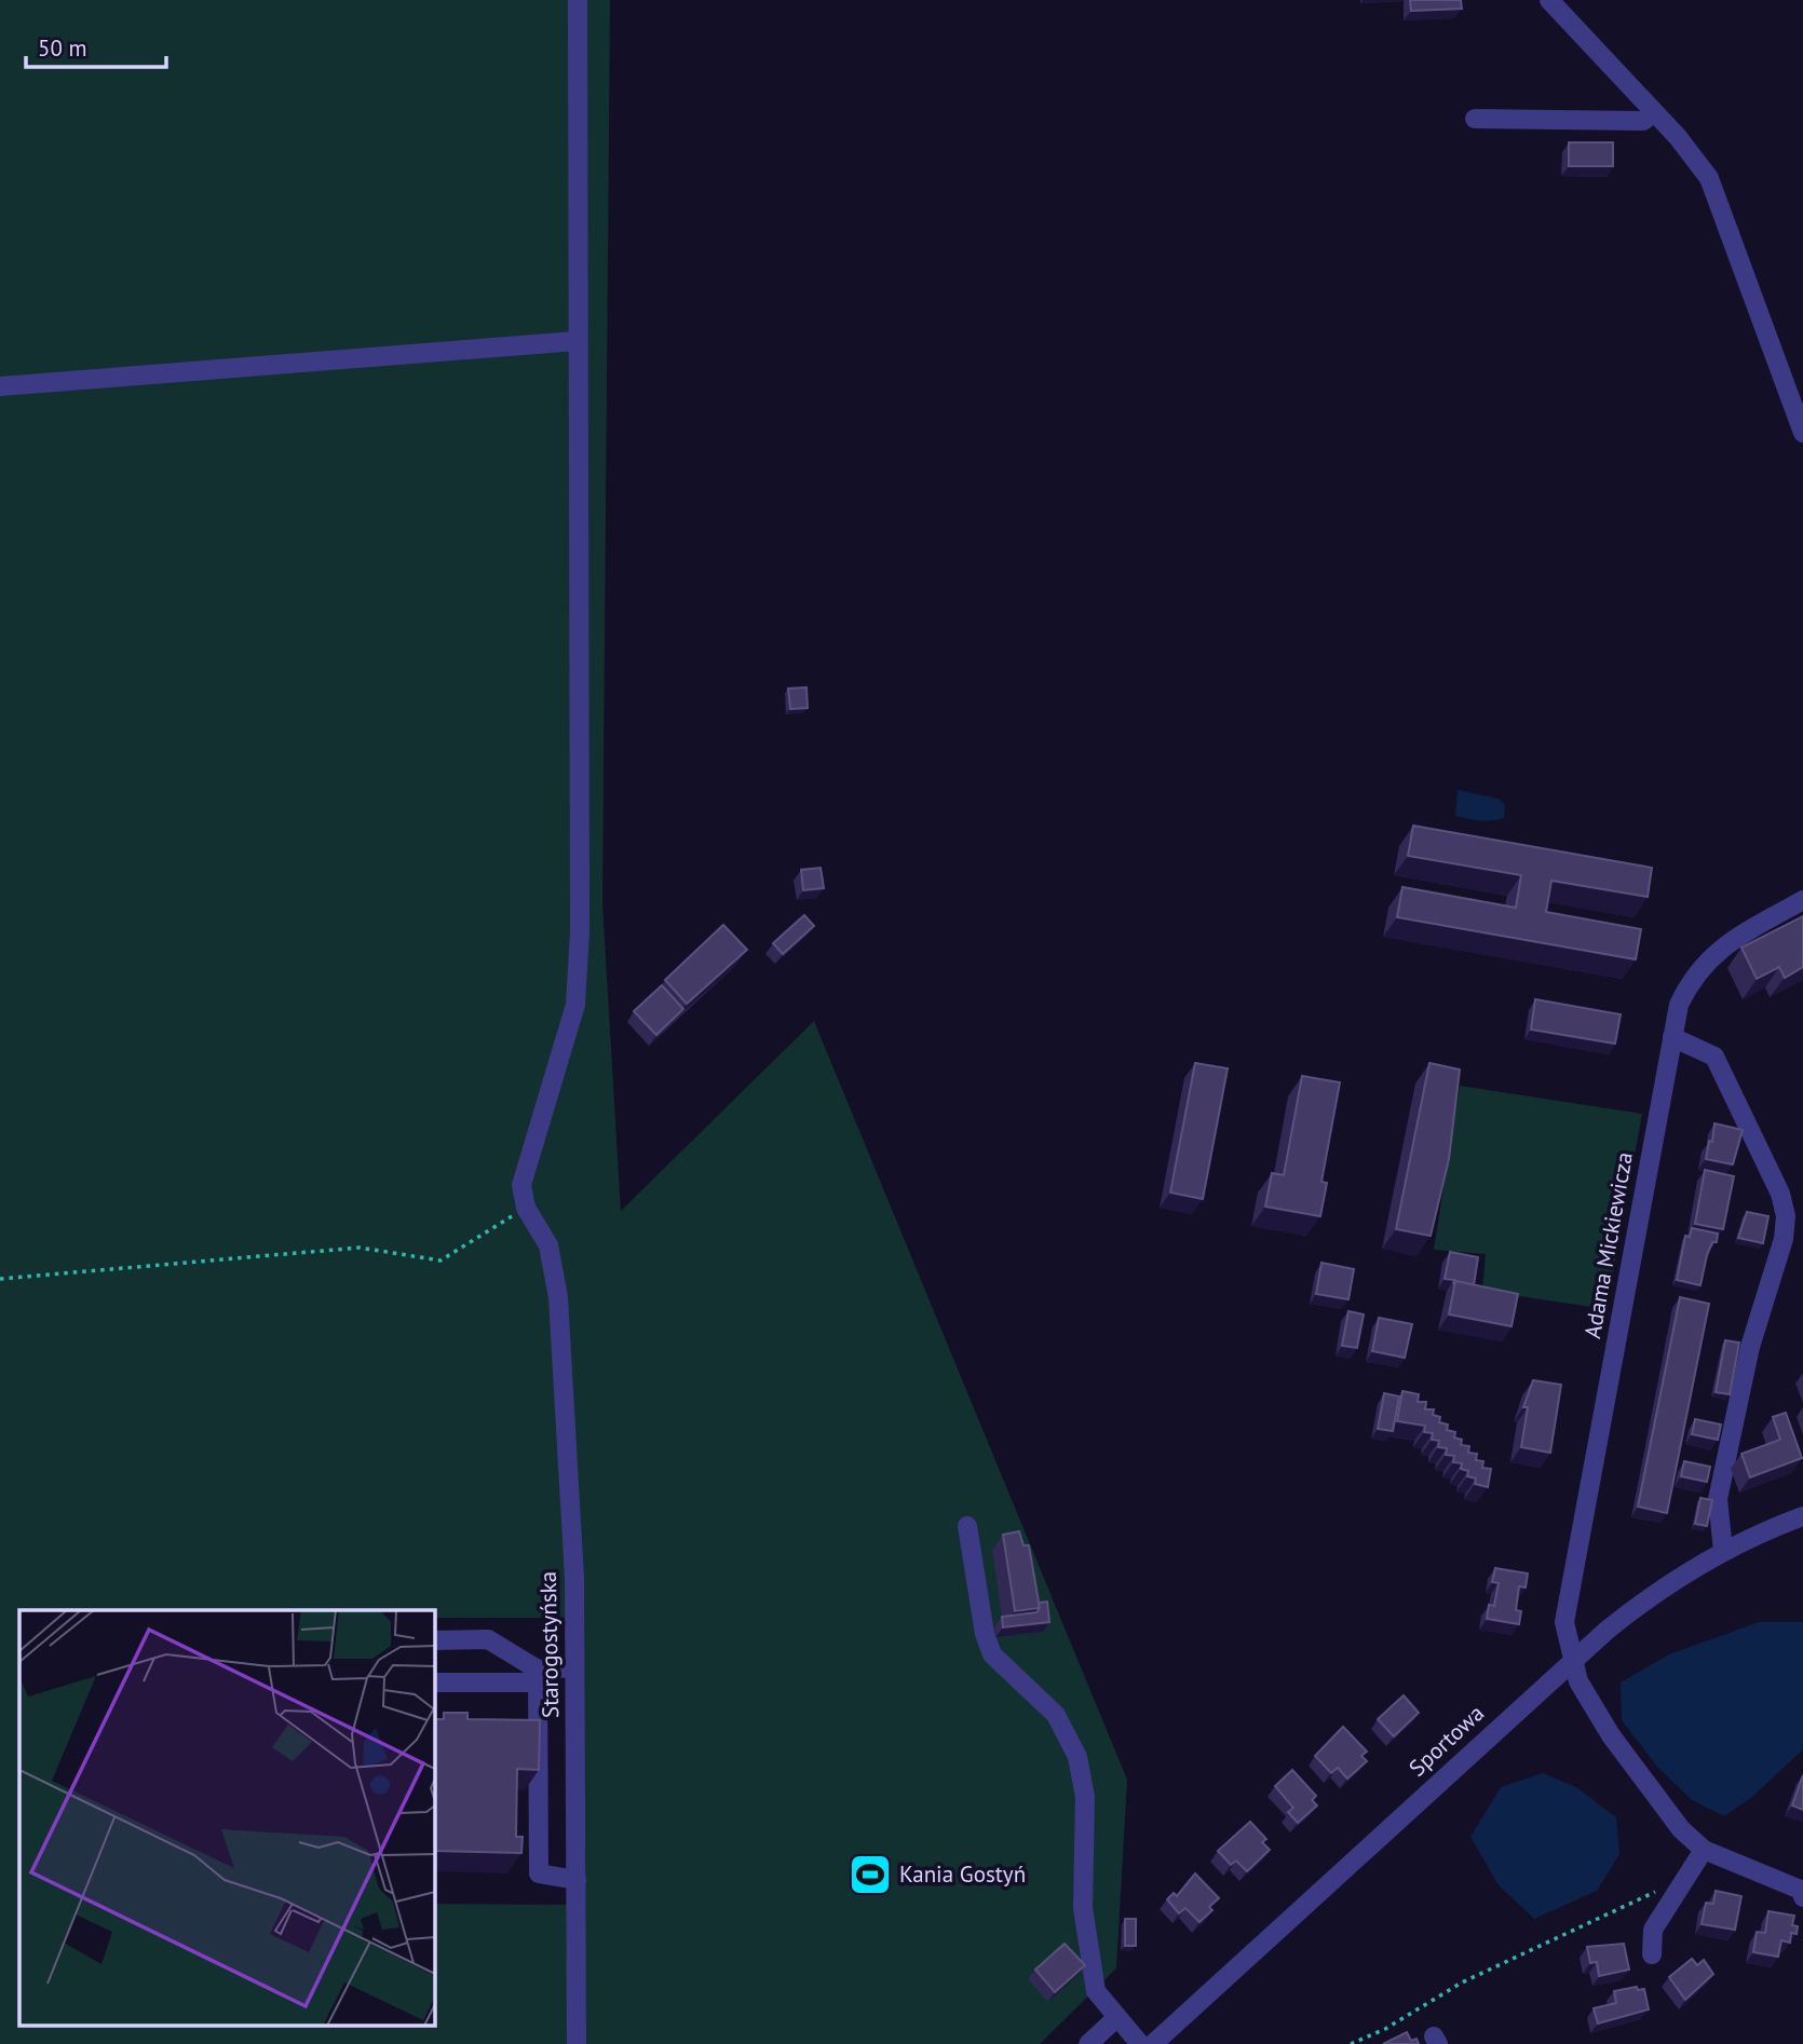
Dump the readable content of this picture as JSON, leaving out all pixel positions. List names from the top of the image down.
{
  "streets": {
    "street": ["Adama Mickiewicza", "Starogostyńska", "Sportowa"]
  },
  "crossings": [
    ["Adama Mickiewicza", "Sportowa"]
  ],
  "places": {
    "sports": ["Kania Gostyń"]
  },
  "scale_bar": "50 m"
}
